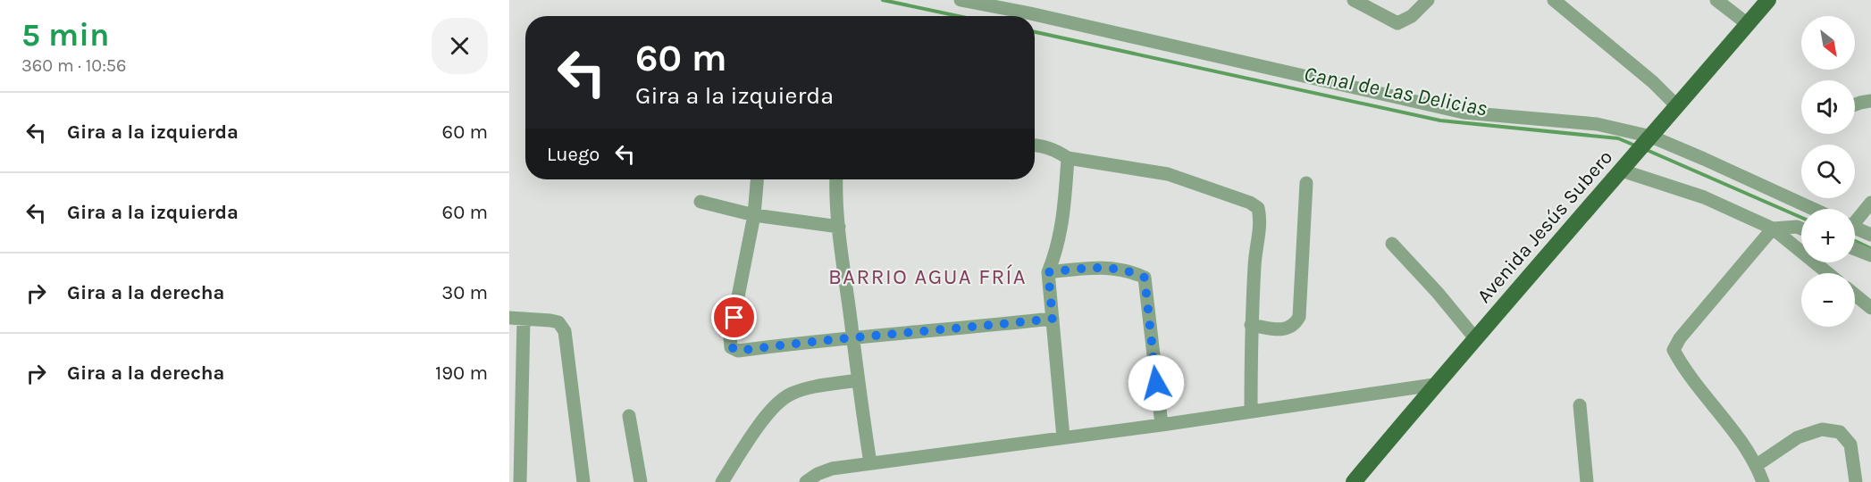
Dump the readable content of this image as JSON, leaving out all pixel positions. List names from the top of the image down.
{
  "streets": {
    "main road": ["Avenida Jesús Subero"]
  },
  "districts": ["BARRIO AGUA FRÍA"],
  "water": ["Canal de Las Delicias"],
  "north": "bottom right",
  "page": {
    "heading": ["5 min", "360 m · 10:56"],
    "map_buttons": ["+", "−"],
    "turn": ["60 m", "Gira a la izquierda"],
    "list": [
      {
        "name": "Gira a la izquierda",
        "value": "60 m"
      },
      {
        "name": "Gira a la izquierda",
        "value": "60 m"
      },
      {
        "name": "Gira a la derecha",
        "value": "30 m"
      },
      {
        "name": "Gira a la derecha",
        "value": "190 m"
      }
    ],
    "then": "Luego"
  }
}
